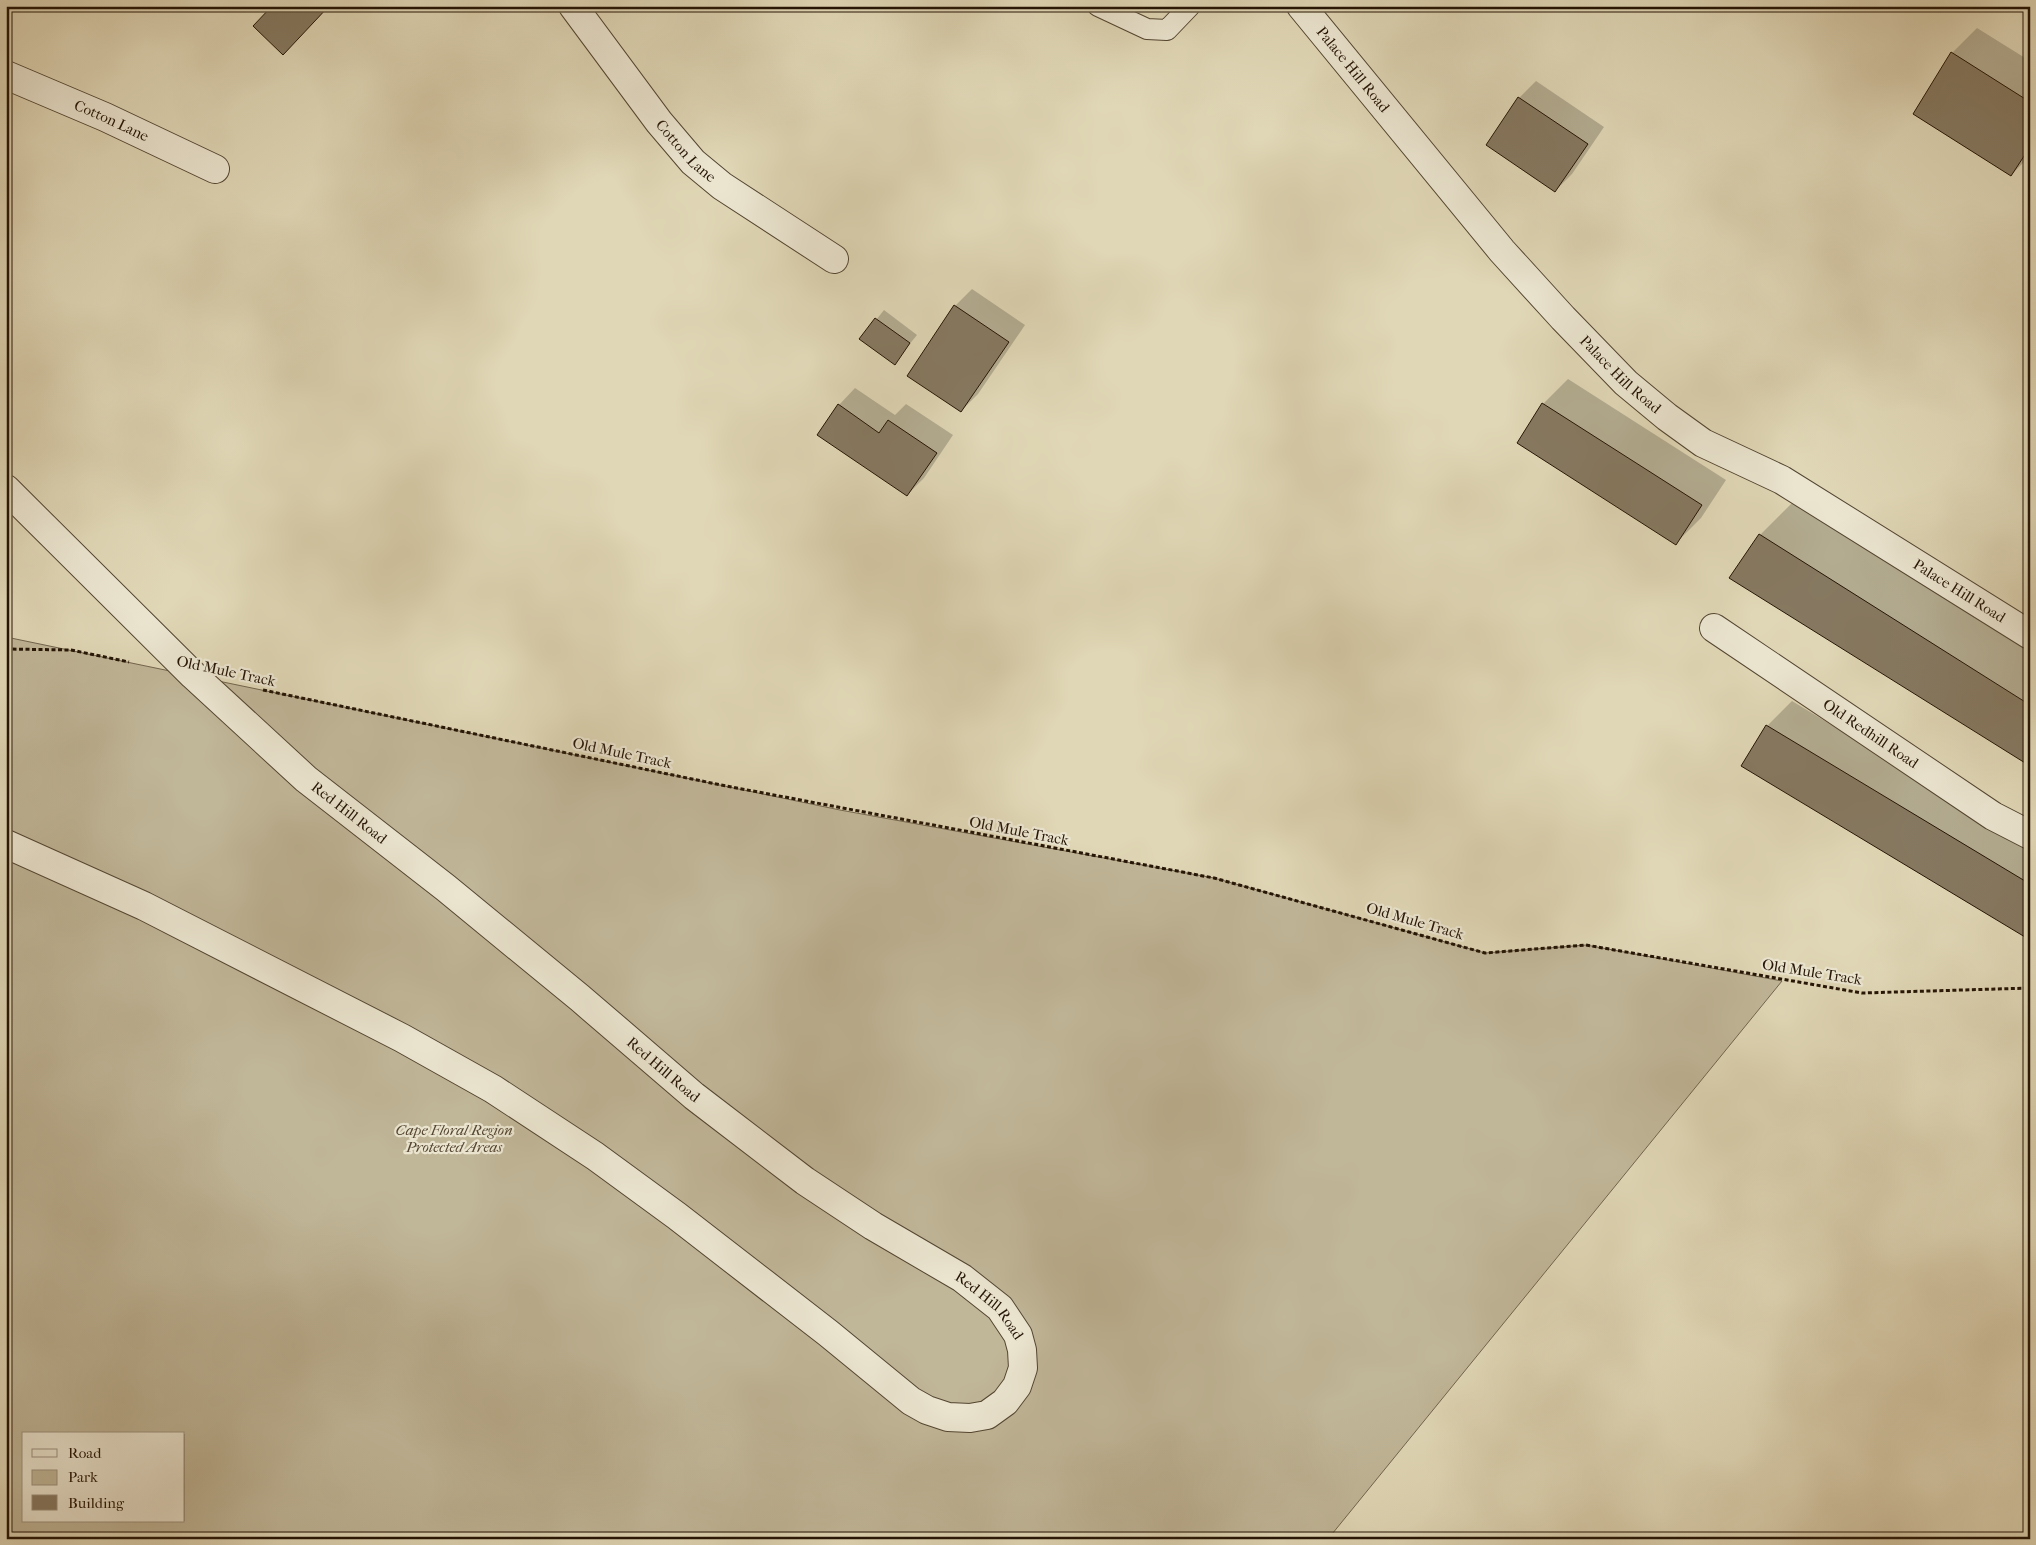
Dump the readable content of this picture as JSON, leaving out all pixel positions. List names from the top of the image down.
{
  "streets": {
    "street": [
      "Palace Hill Road",
      "Cotton Lane",
      "Old Redhill Road",
      "Red Hill Road"
    ],
    "path": ["Old Mule Track"]
  },
  "parks": ["Cape Floral Region Protected Areas"],
  "legend": ["Road", "Park", "Building"]
}
